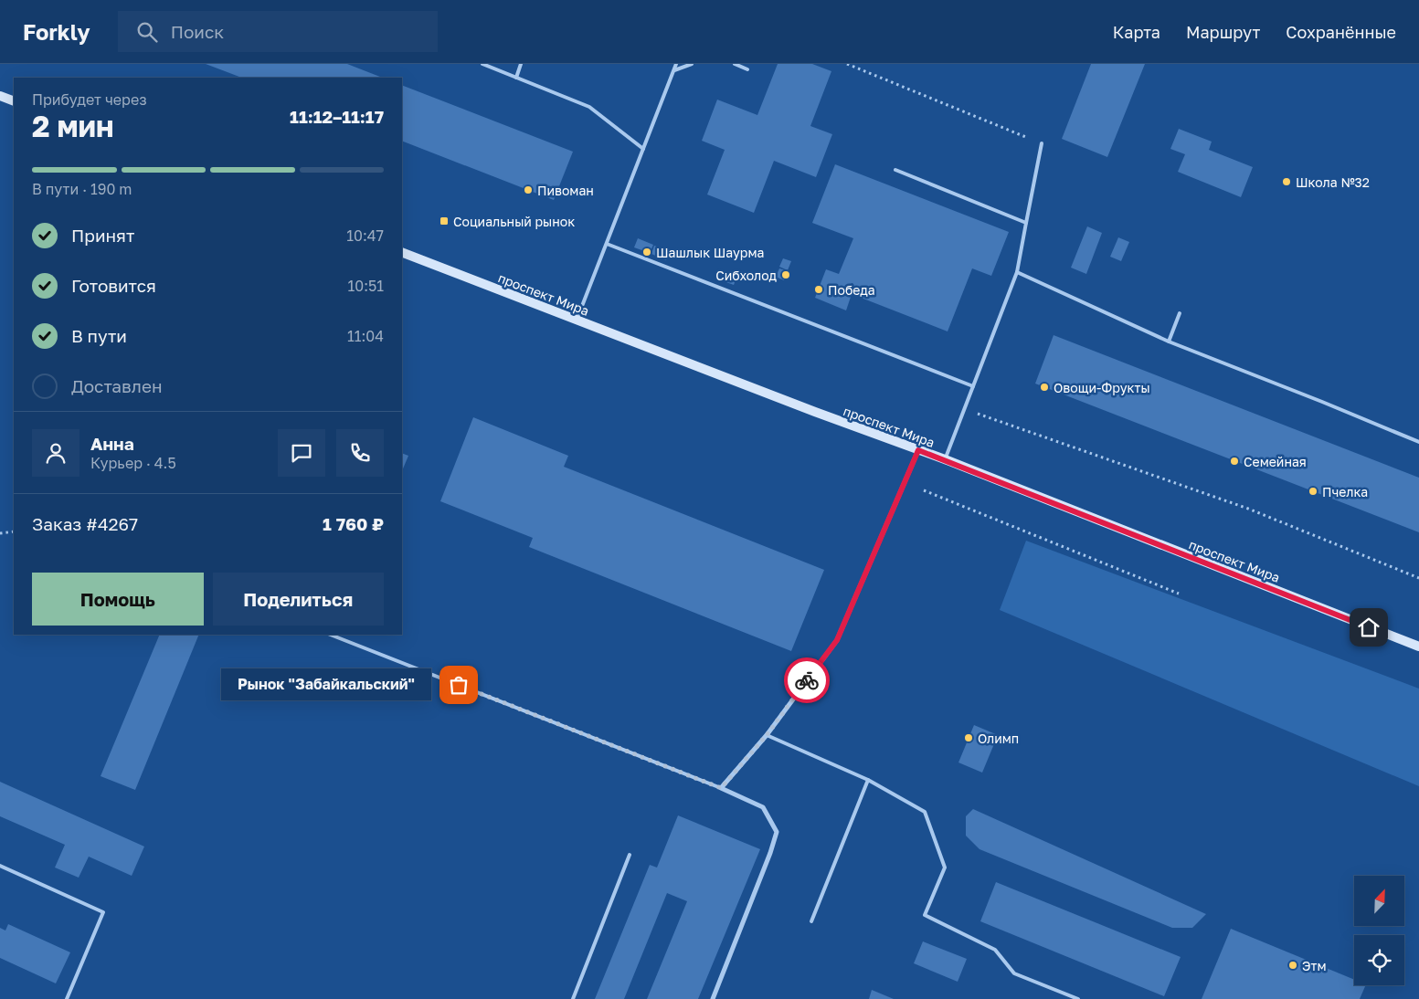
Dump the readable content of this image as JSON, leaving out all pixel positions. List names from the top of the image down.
{
  "streets": {
    "main road": ["проспект Мира"]
  },
  "places": {
    "other": [
      "Школа №32",
      "Пивоман",
      "Шашлык Шаурма",
      "Сибхолод",
      "Победа",
      "Овощи-Фрукты",
      "Семейная",
      "Пчелка",
      "Рынок \"Забайкальский\"",
      "Олимп",
      "Этм"
    ],
    "transit": ["Социальный рынок"]
  },
  "north": "top right",
  "page": {
    "header": "Forkly",
    "search": "Поиск",
    "nav": ["Карта", "Маршрут", "Сохранённые"],
    "heading": ["2 мин", "Прибудет через", "11:12–11:17"],
    "panel": [
      "Анна",
      "Курьер · 4.5",
      "Заказ #4267",
      "1 760 ₽"
    ],
    "bar": "В пути · 190 m",
    "list": [
      ["Принят", "10:47"],
      ["Готовится", "10:51"],
      ["В пути", "11:04"],
      "Доставлен"
    ],
    "buttons": ["Помощь", "Поделиться"],
    "bubble": "Рынок \"Забайкальский\""
  }
}
